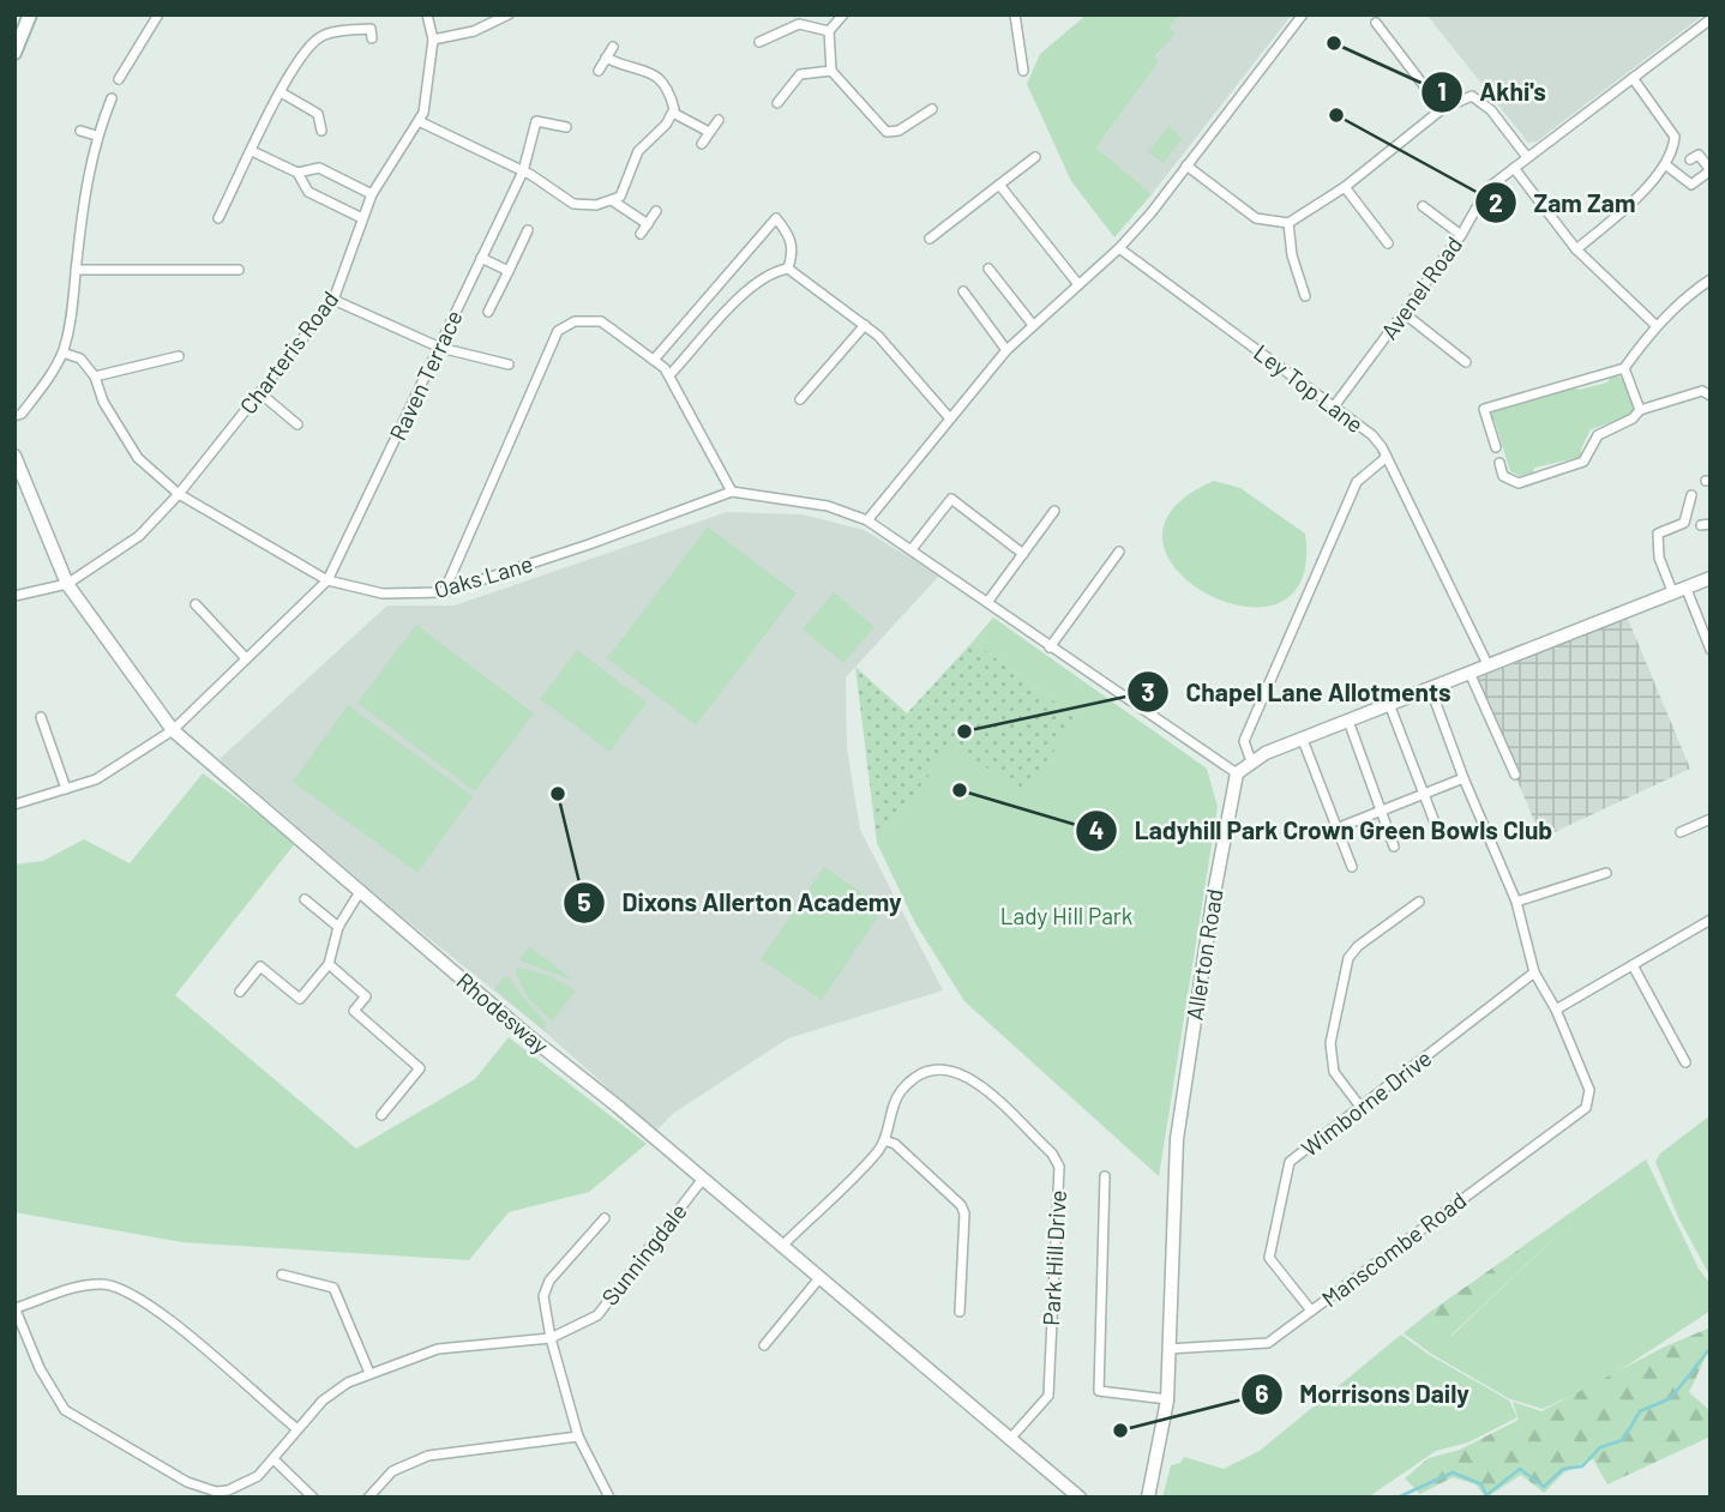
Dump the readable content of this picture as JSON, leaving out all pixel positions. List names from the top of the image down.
{
  "streets": {
    "street": [
      "Avenel Road",
      "Charteris Road",
      "Raven Terrace",
      "Ley Top Lane",
      "Oaks Lane",
      "Allerton Road",
      "Rhodesway",
      "Wimborne Drive",
      "Manscombe Road",
      "Sunningdale",
      "Park Hill Drive"
    ]
  },
  "crossings": [
    ["Avenel Road", "Ley Top Lane"],
    ["Charteris Road", "Oaks Lane"],
    ["Charteris Road", "Rhodesway"],
    ["Raven Terrace", "Oaks Lane"],
    ["Oaks Lane", "Allerton Road"],
    ["Allerton Road", "Manscombe Road"],
    ["Rhodesway", "Sunningdale"],
    ["Rhodesway", "Park Hill Drive"],
    ["Wimborne Drive", "Manscombe Road"]
  ],
  "parks": ["Lady Hill Park"],
  "places": [
    "Akhi's",
    "Zam Zam",
    "Chapel Lane Allotments",
    "Ladyhill Park Crown Green Bowls Club",
    "Dixons Allerton Academy",
    "Morrisons Daily"
  ]
}
